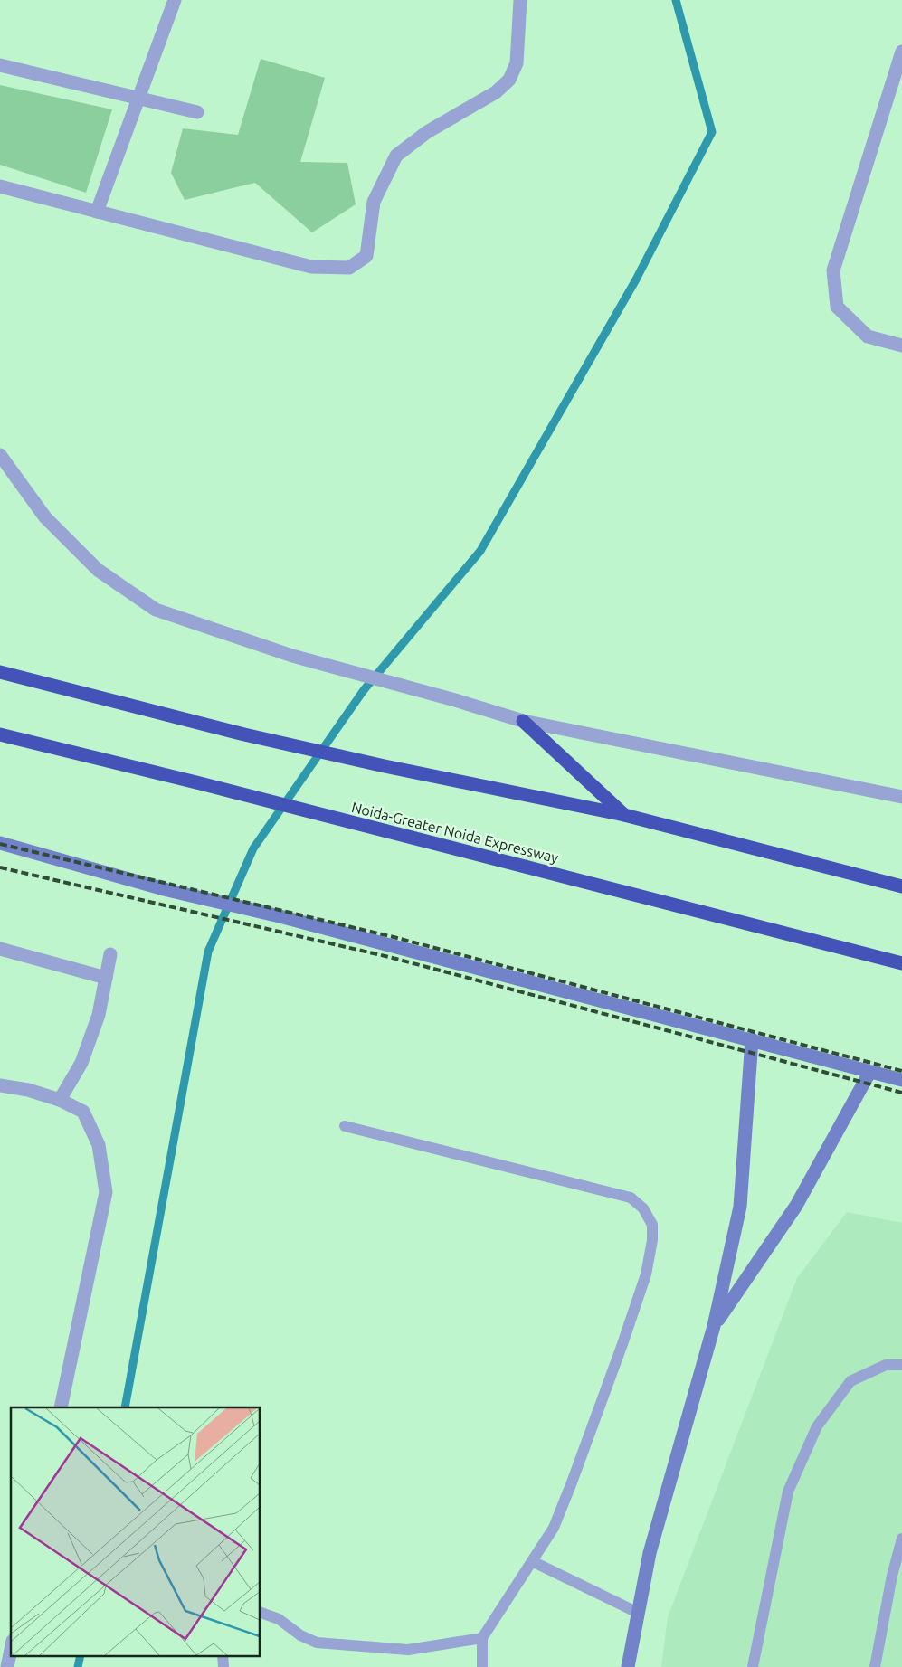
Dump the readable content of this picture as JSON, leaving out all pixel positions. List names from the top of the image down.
{
  "streets": {
    "highway": ["Noida-Greater Noida Expressway"]
  }
}
